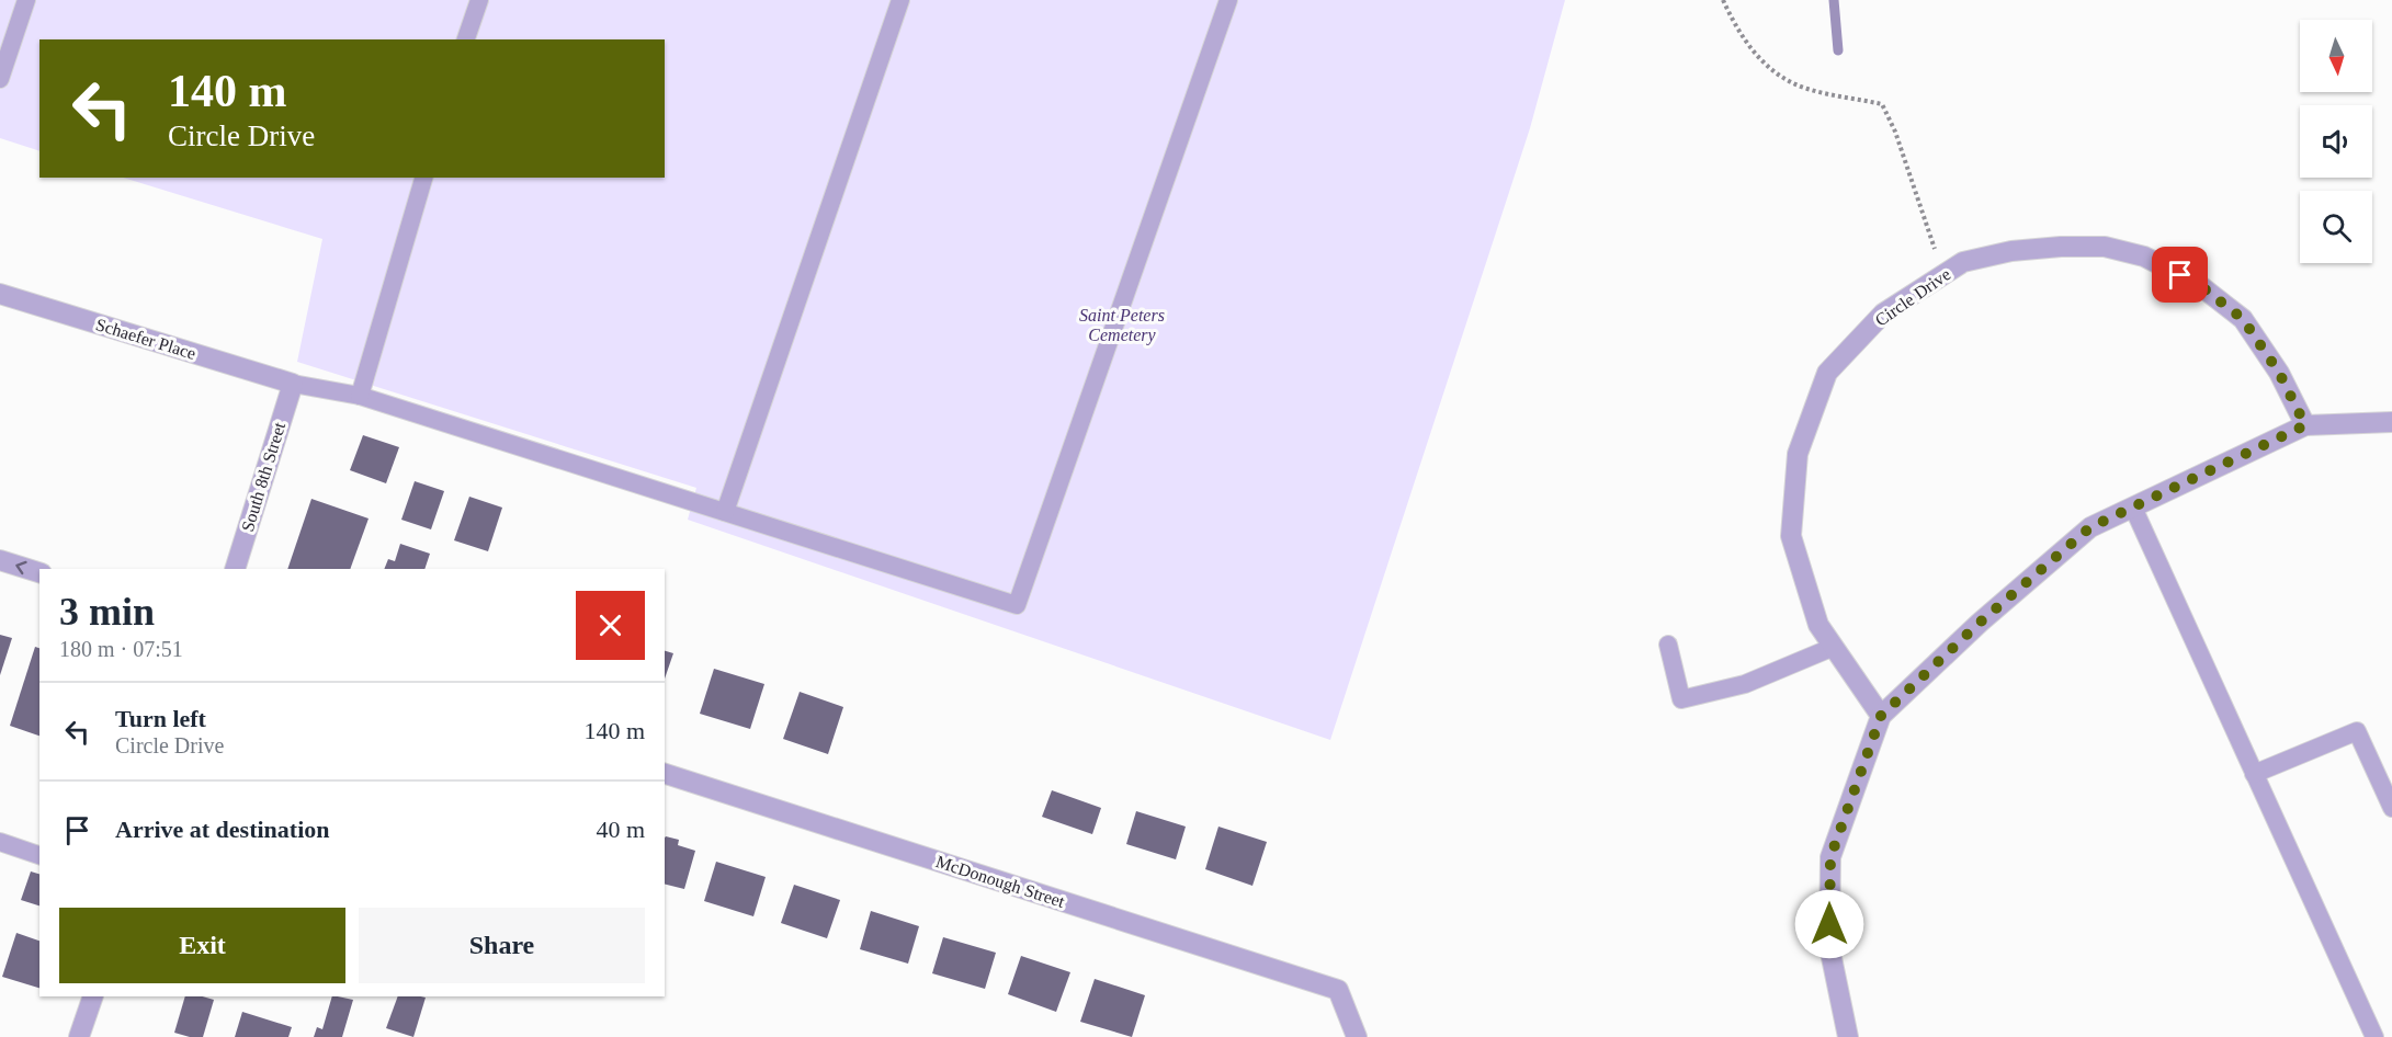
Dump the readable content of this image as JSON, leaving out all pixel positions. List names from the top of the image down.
{
  "streets": {
    "street": [
      "Circle Drive",
      "Schaefer Place",
      "South 8th Street",
      "McDonough Street"
    ]
  },
  "crossings": [
    ["Schaefer Place", "South 8th Street"]
  ],
  "parks": ["Saint Peters Cemetery"],
  "north": "bottom",
  "page": {
    "turn": ["140 m", "Circle Drive"],
    "heading": ["3 min", "180 m · 07:51"],
    "list": [
      {
        "name": "Turn left",
        "note": "Circle Drive",
        "value": "140 m"
      },
      {
        "name": "Arrive at destination",
        "value": "40 m"
      }
    ],
    "buttons": ["Exit", "Share"]
  }
}
